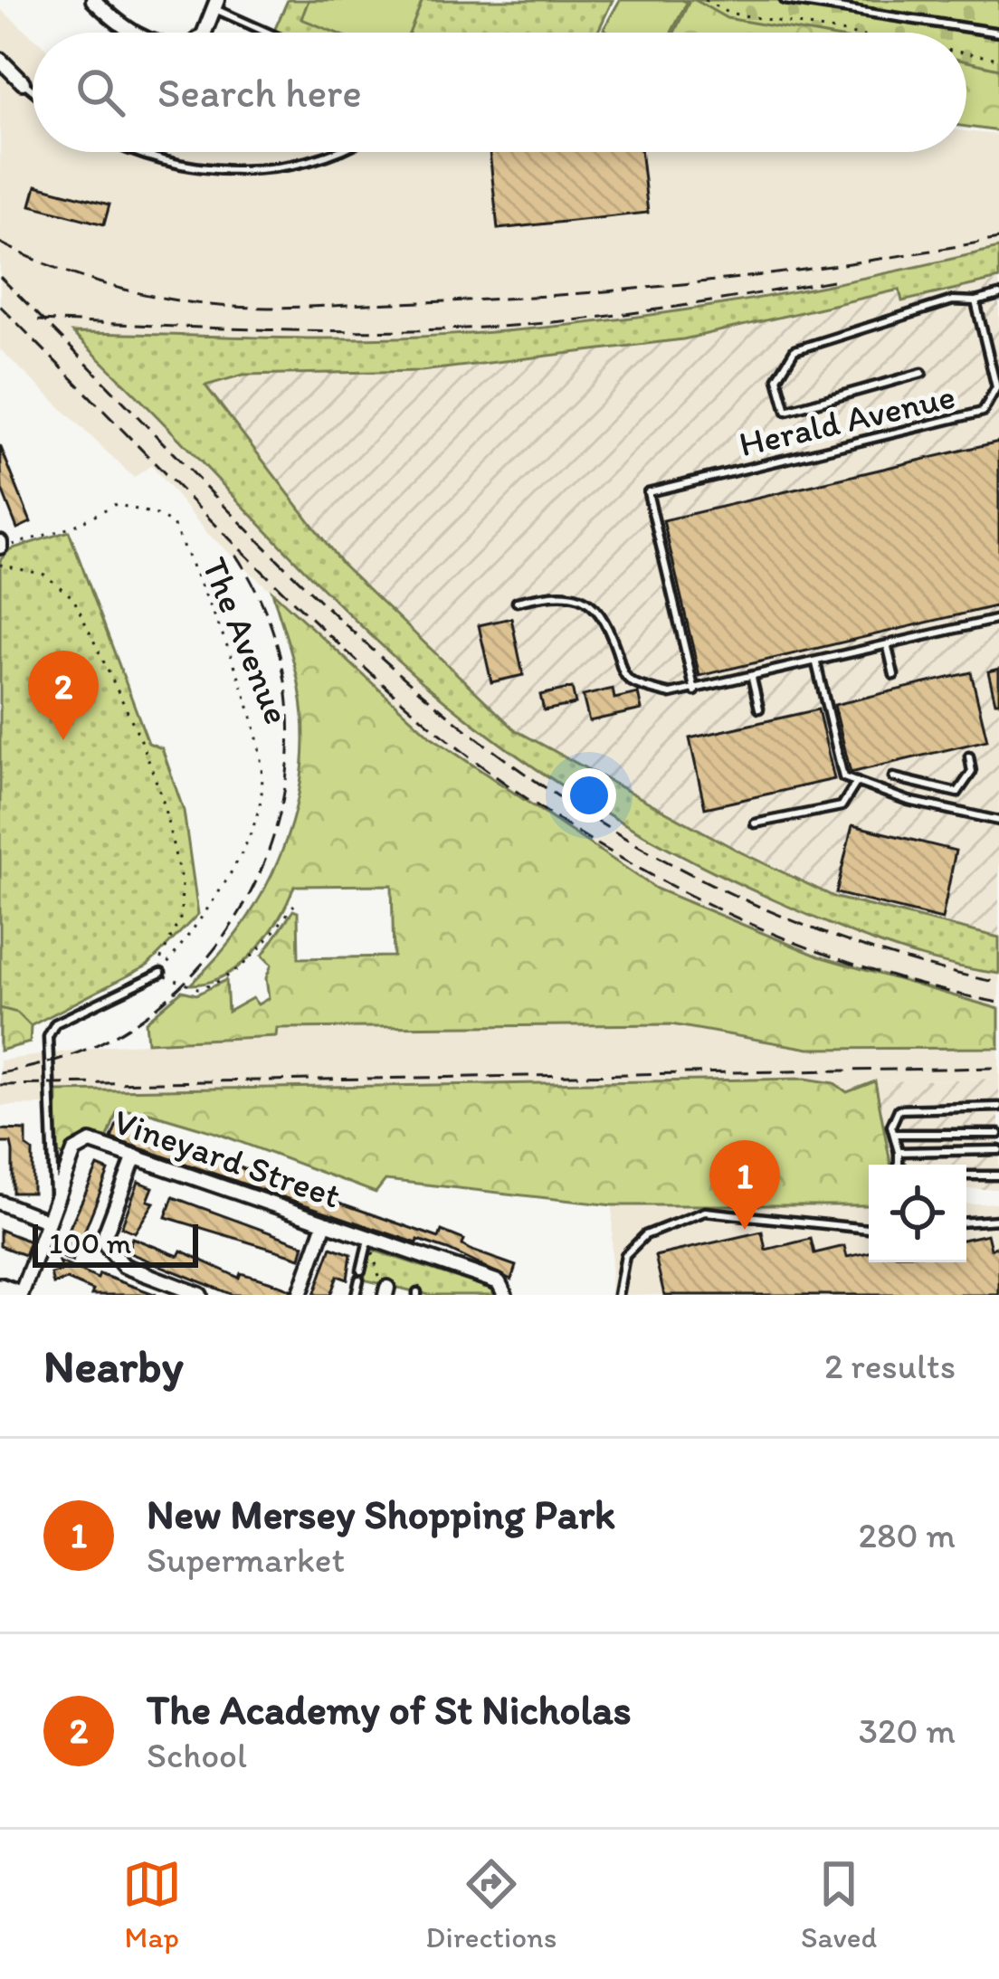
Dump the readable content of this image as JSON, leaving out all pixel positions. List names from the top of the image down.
{
  "streets": {
    "street": ["Vineyard Street"],
    "lane": ["Herald Avenue"],
    "path": ["The Avenue"]
  },
  "scale_bar": "100 m",
  "page": {
    "search": "Search here",
    "pins": ["2", "1"],
    "scale": "100 m",
    "heading": ["Nearby", "2 results"],
    "list": [
      {
        "mark": "1",
        "name": "New Mersey Shopping Park",
        "note": "Supermarket",
        "value": "280 m"
      },
      {
        "mark": "2",
        "name": "The Academy of St Nicholas",
        "note": "School",
        "value": "320 m"
      }
    ],
    "nav": ["Map", "Directions", "Saved"]
  }
}
